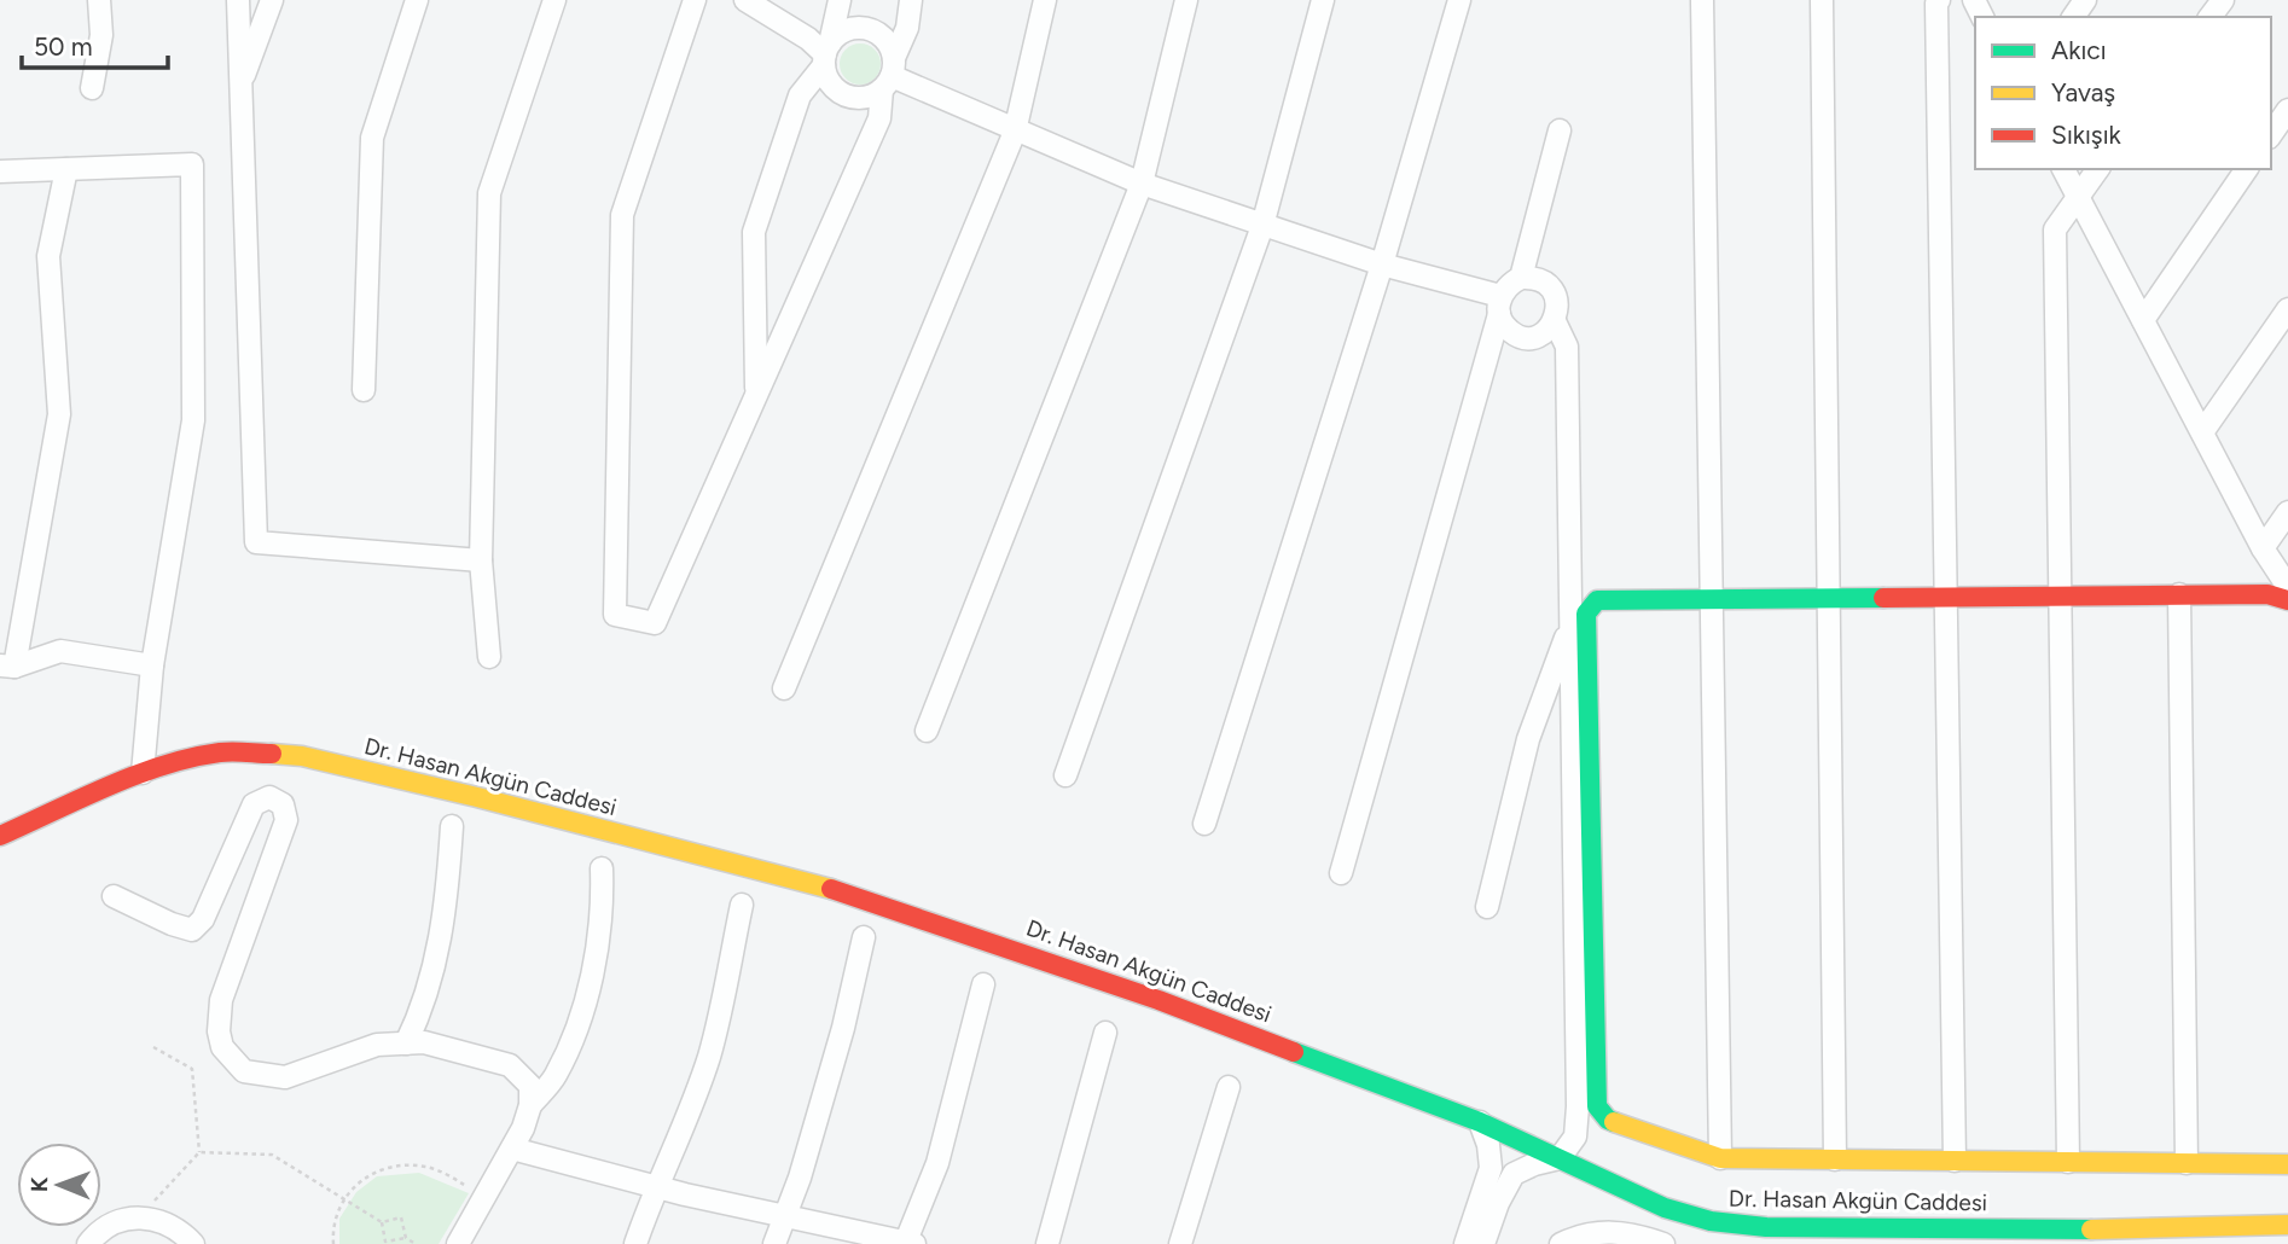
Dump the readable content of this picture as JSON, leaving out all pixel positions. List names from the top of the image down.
{
  "streets": {
    "street": ["Dr. Hasan Akgün Caddesi"]
  },
  "legend": ["Akıcı", "Yavaş", "Sıkışık"],
  "scale_bar": "50 m",
  "north": "left"
}
